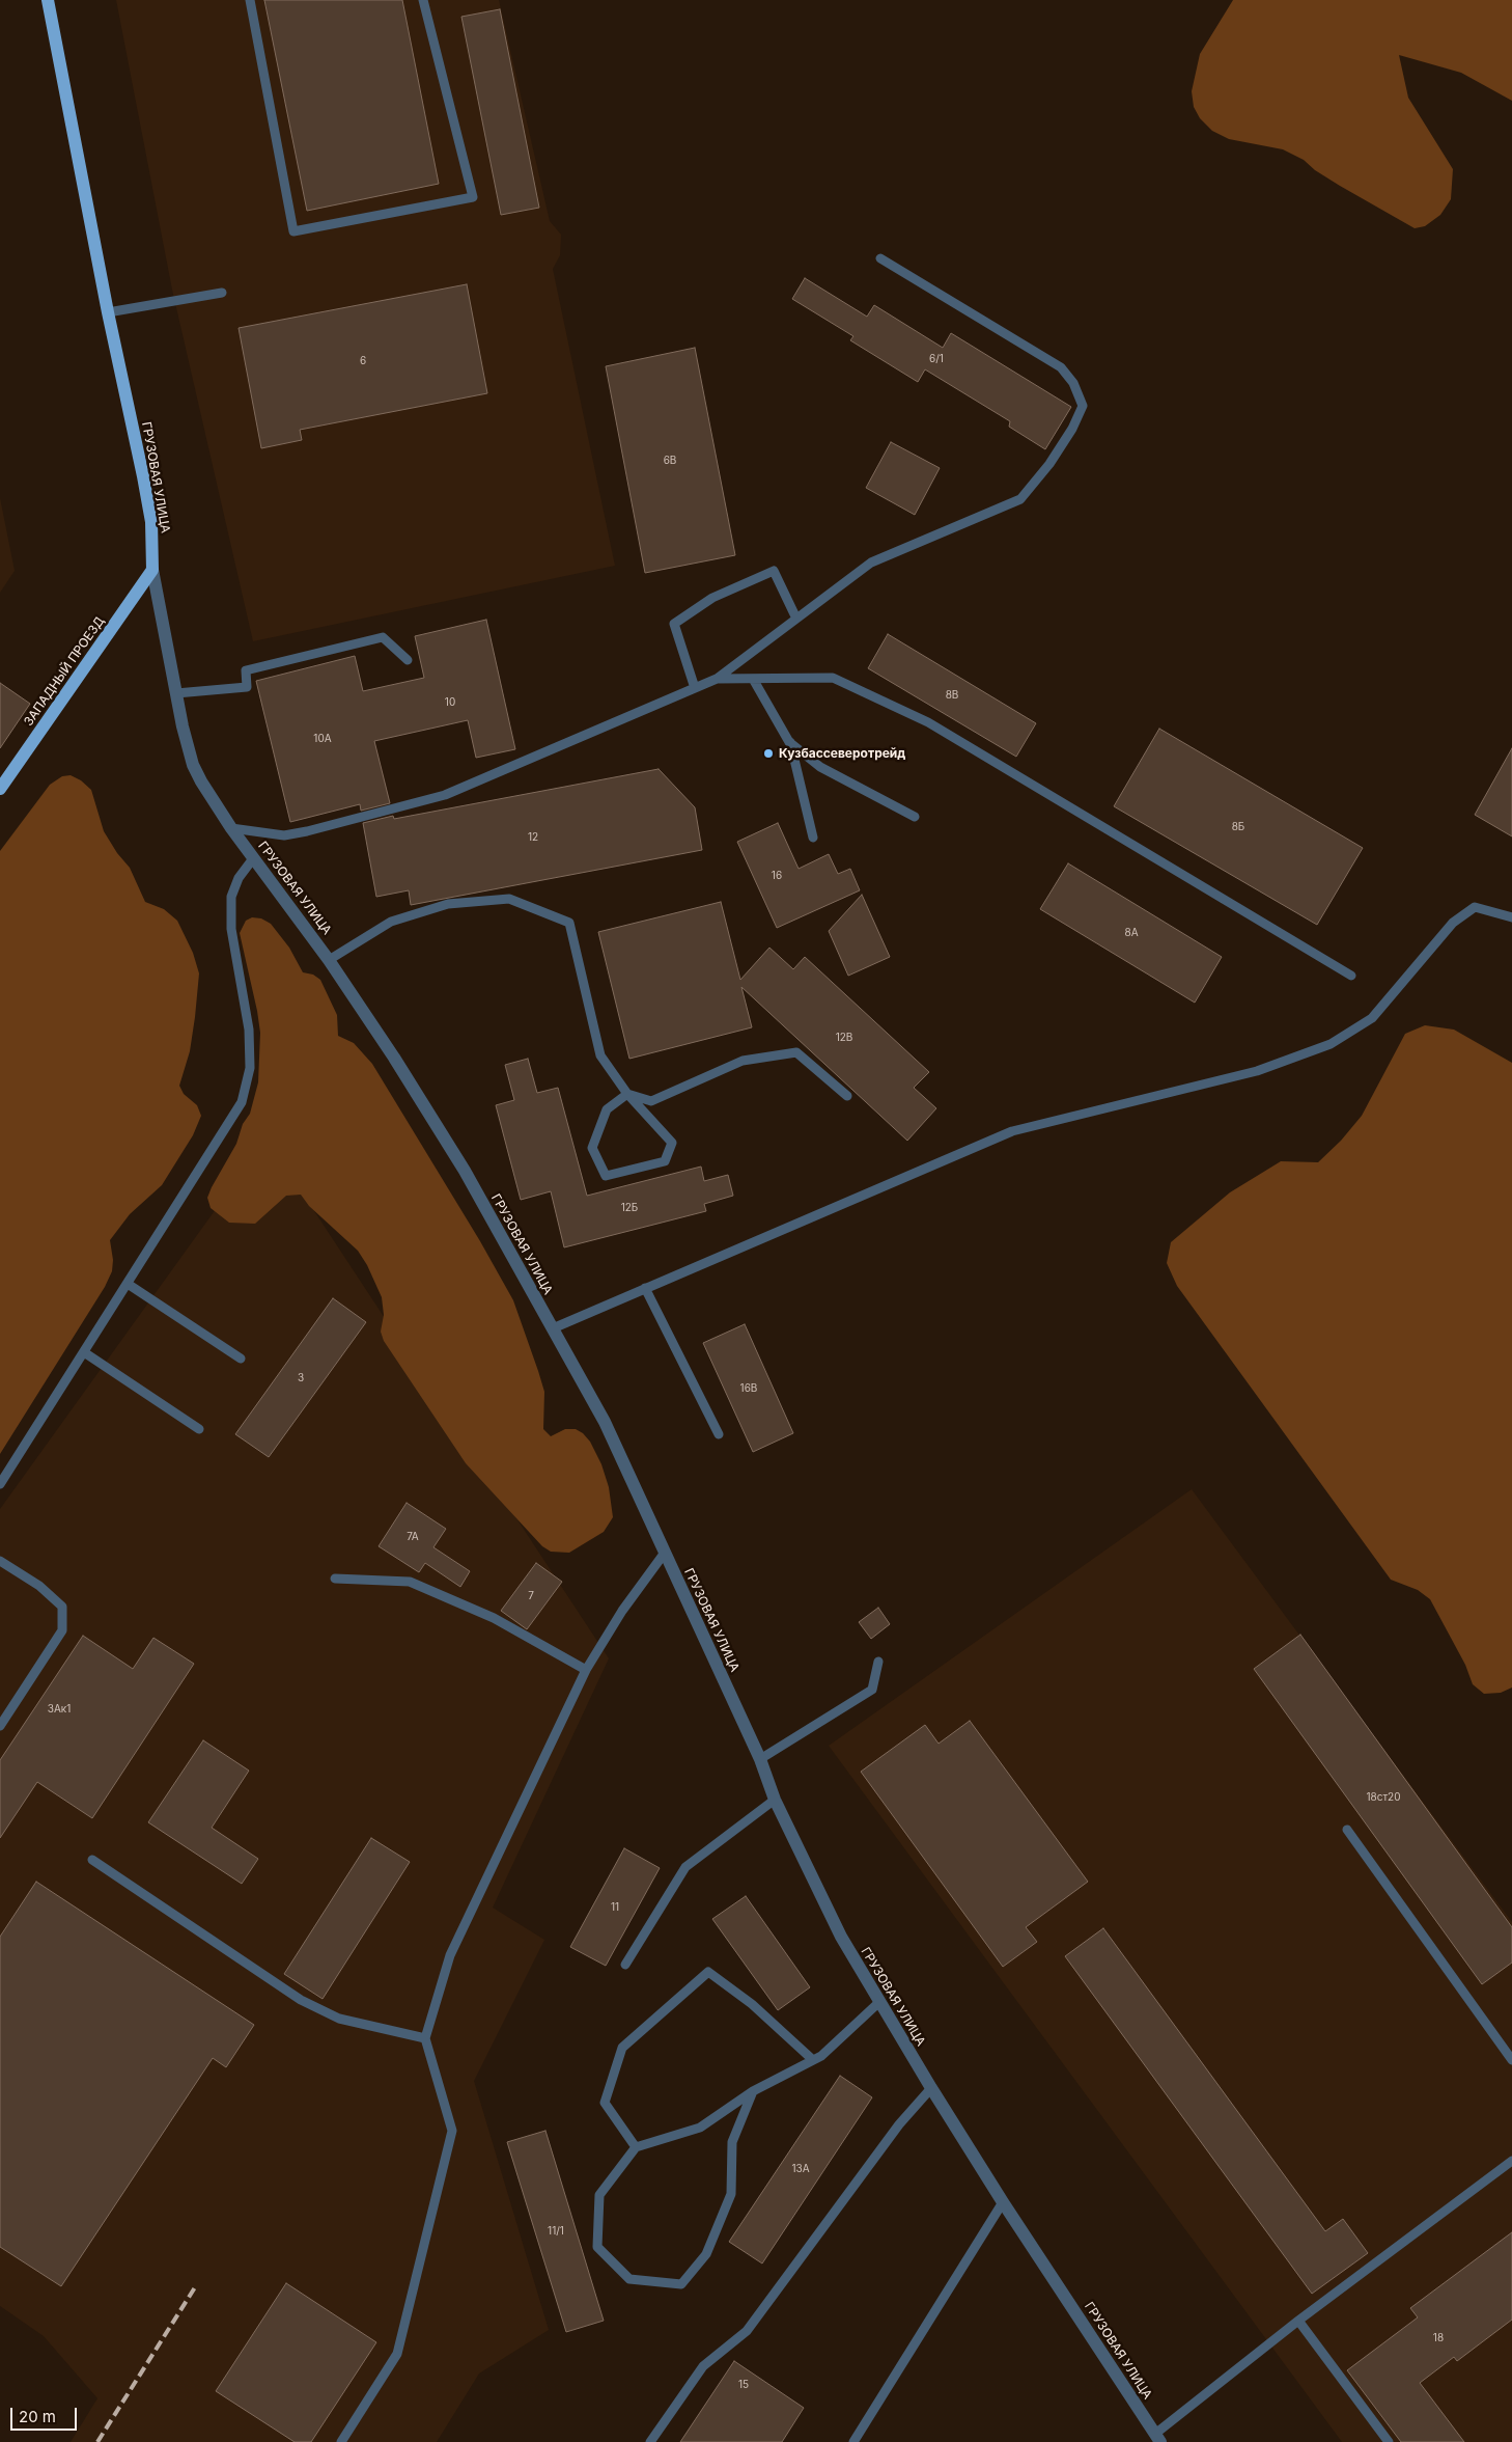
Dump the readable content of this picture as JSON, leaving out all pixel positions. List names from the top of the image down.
{
  "streets": {
    "main road": ["ГРУЗОВАЯ УЛИЦА", "ЗАПАДНЫЙ ПРОЕЗД"]
  },
  "crossings": [
    ["ГРУЗОВАЯ УЛИЦА", "ЗАПАДНЫЙ ПРОЕЗД"]
  ],
  "places": ["Кузбассеверотрейд"],
  "house_numbers": [
    "6/1",
    "6",
    "6В",
    "8В",
    "10",
    "10А",
    "8Б",
    "12",
    "16",
    "8А",
    "12В",
    "12Б",
    "3",
    "16В",
    "7А",
    "7",
    "3Ак1",
    "18ст20",
    "11",
    "13А",
    "11/1",
    "18",
    "15"
  ],
  "scale_bar": "20 m"
}
